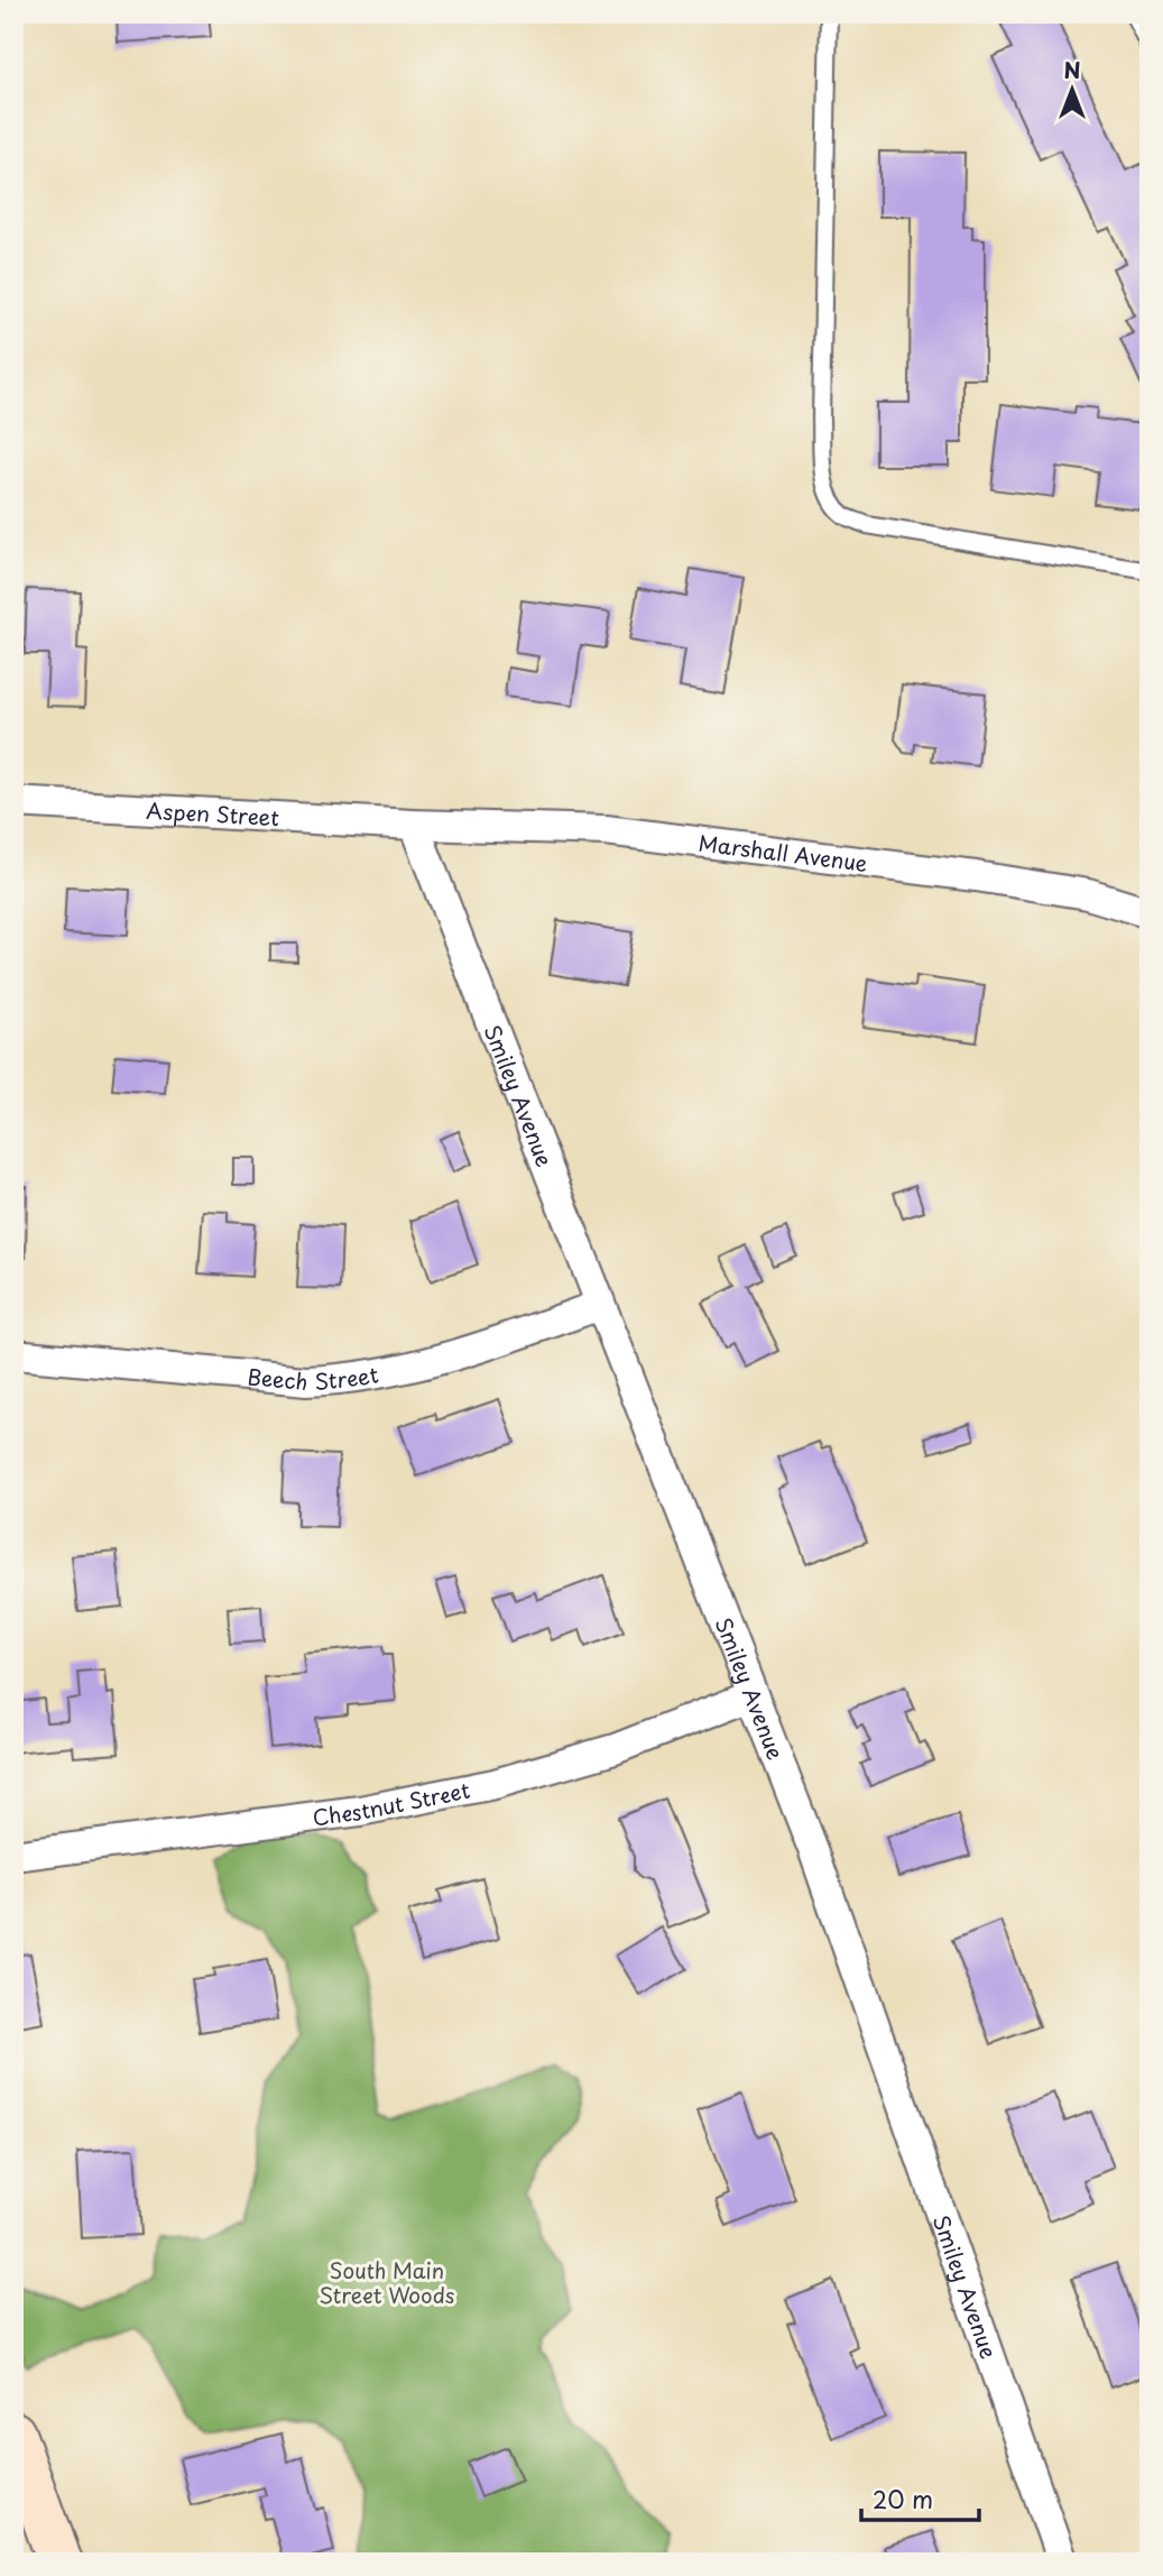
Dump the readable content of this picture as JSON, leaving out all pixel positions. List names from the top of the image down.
{
  "streets": {
    "street": [
      "Aspen Street",
      "Marshall Avenue",
      "Smiley Avenue",
      "Beech Street",
      "Chestnut Street"
    ]
  },
  "crossings": [
    ["Aspen Street", "Marshall Avenue"],
    ["Aspen Street", "Smiley Avenue"],
    ["Marshall Avenue", "Smiley Avenue"],
    ["Smiley Avenue", "Beech Street"],
    ["Smiley Avenue", "Chestnut Street"]
  ],
  "parks": ["South Main Street Woods"],
  "scale_bar": "20 m",
  "north": "top"
}
